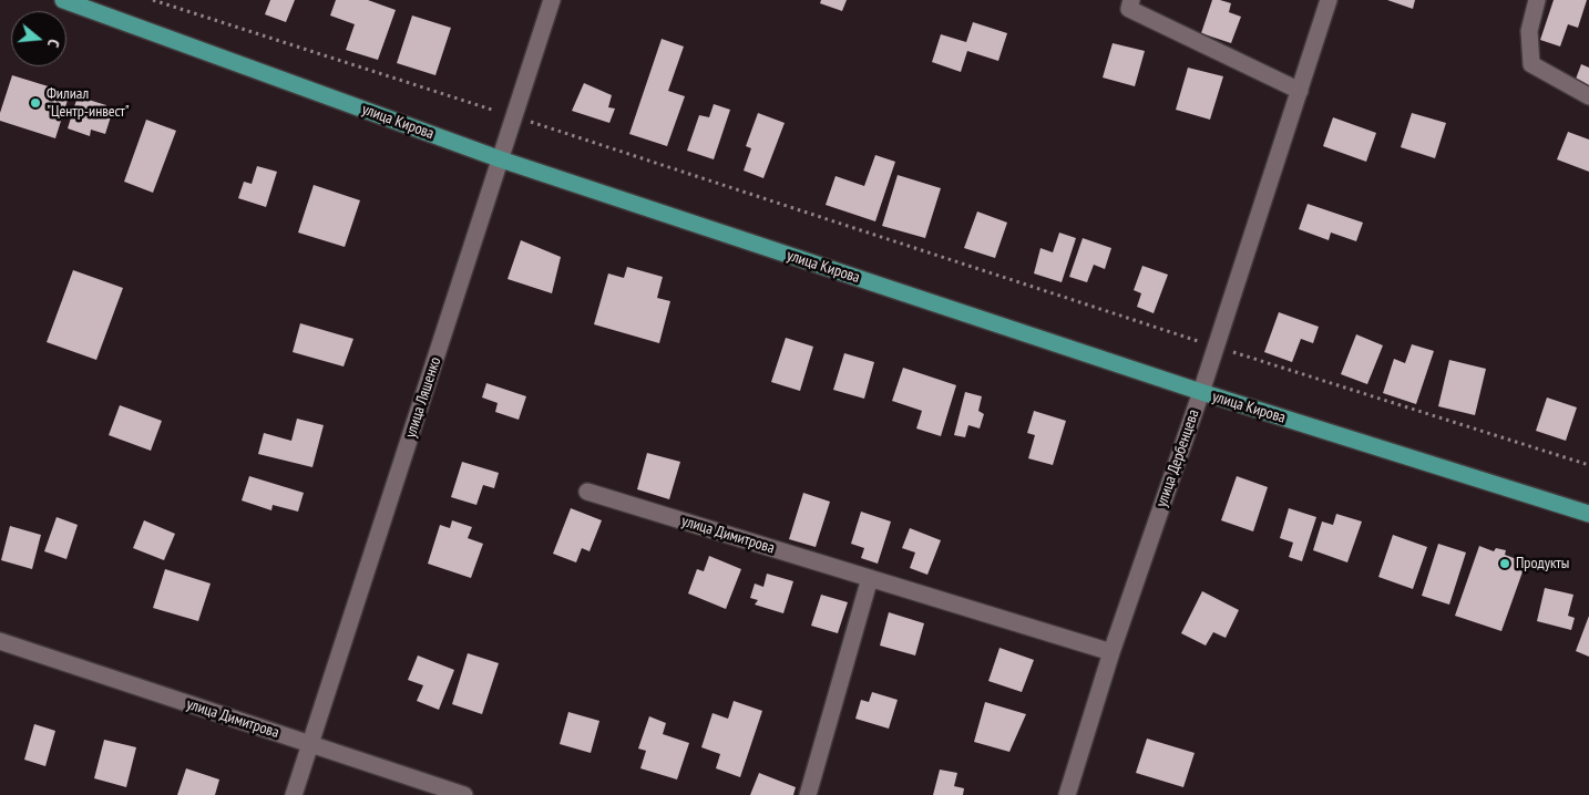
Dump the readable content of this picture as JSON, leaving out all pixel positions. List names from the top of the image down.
{
  "streets": {
    "main road": ["улица Кирова"],
    "street": ["улица Ляшенко", "улица Дербенцева", "улица Димитрова"]
  },
  "crossings": [
    ["улица Кирова", "улица Ляшенко"],
    ["улица Кирова", "улица Дербенцева"],
    ["улица Ляшенко", "улица Димитрова"],
    ["улица Дербенцева", "улица Димитрова"]
  ],
  "places": ["Филиал \"Центр-инвест\"", "Продукты"],
  "north": "right"
}
